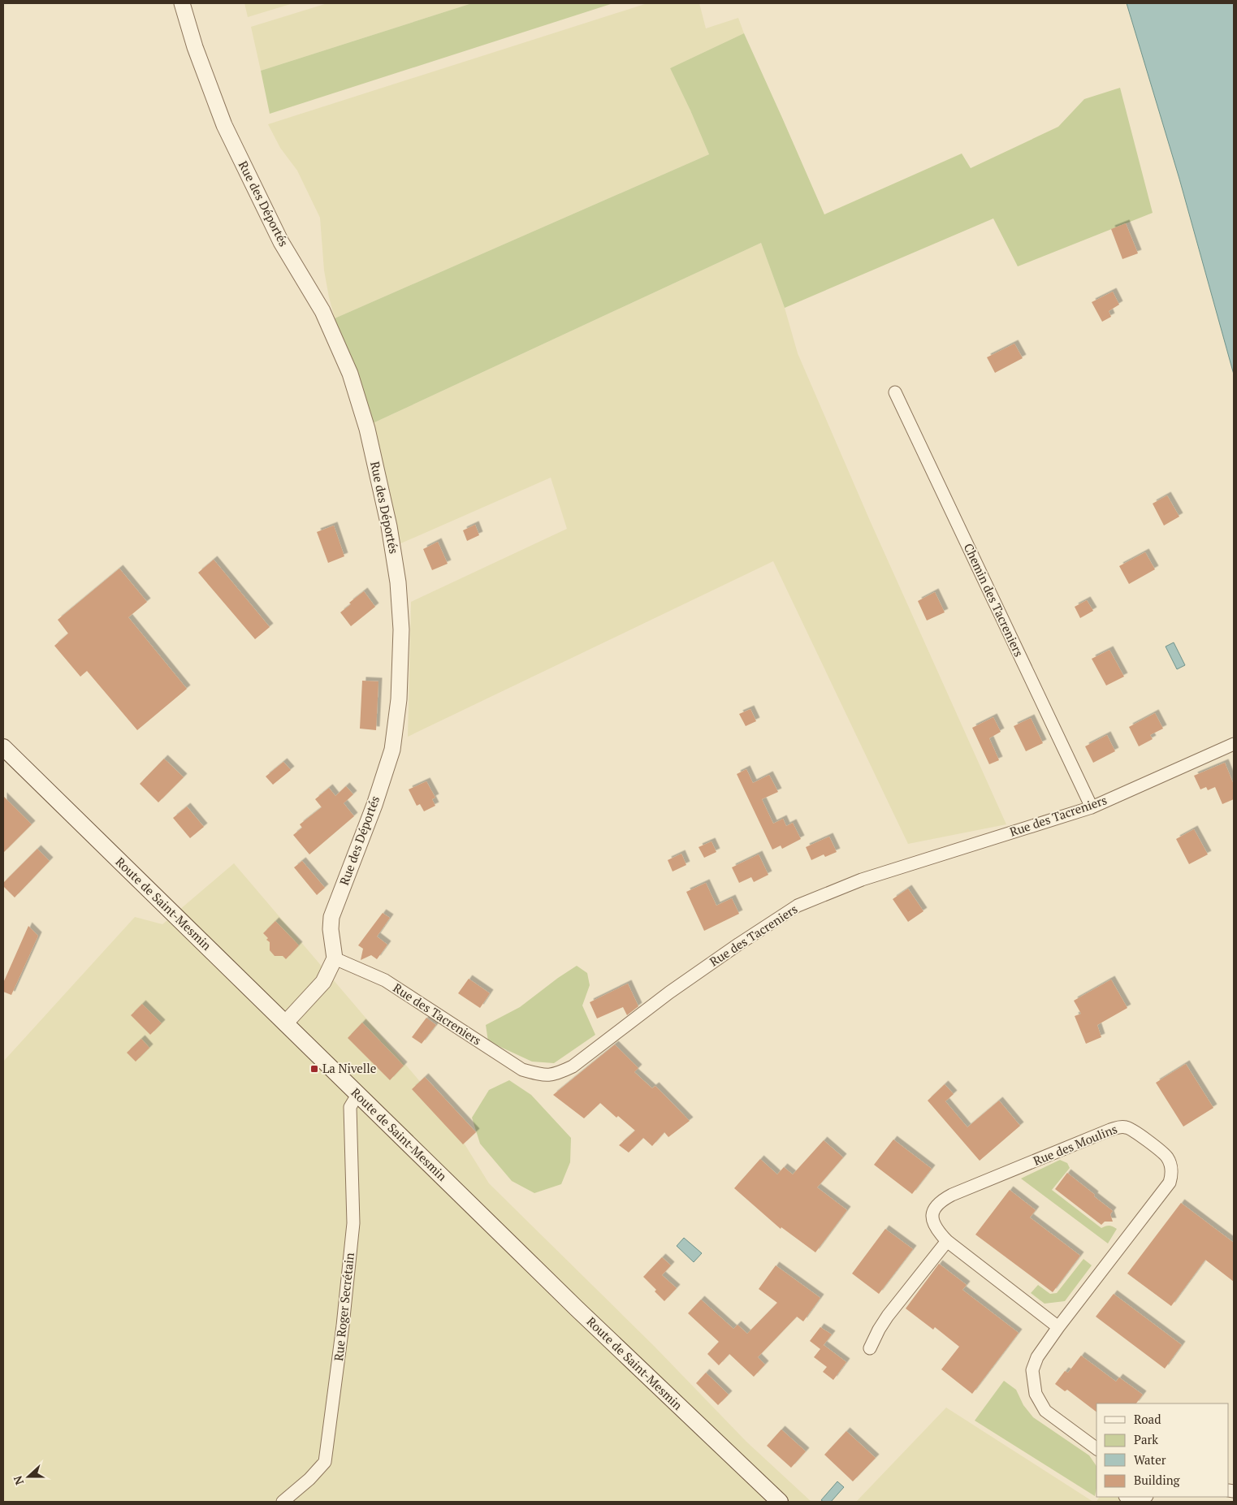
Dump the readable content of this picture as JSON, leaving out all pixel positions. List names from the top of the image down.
{
  "streets": {
    "main road": ["Route de Saint-Mesmin"],
    "street": [
      "Rue des Déportés",
      "Chemin des Tacreniers",
      "Rue des Tacreniers",
      "Rue des Moulins",
      "Rue Roger Secrétain"
    ]
  },
  "crossings": [
    ["Rue des Déportés", "Rue des Tacreniers"],
    ["Chemin des Tacreniers", "Rue des Tacreniers"],
    ["Route de Saint-Mesmin", "Rue Roger Secrétain"]
  ],
  "places": {
    "transit": ["La Nivelle"]
  },
  "legend": [
    "Road",
    "Park",
    "Water",
    "Building"
  ],
  "north": "left"
}
